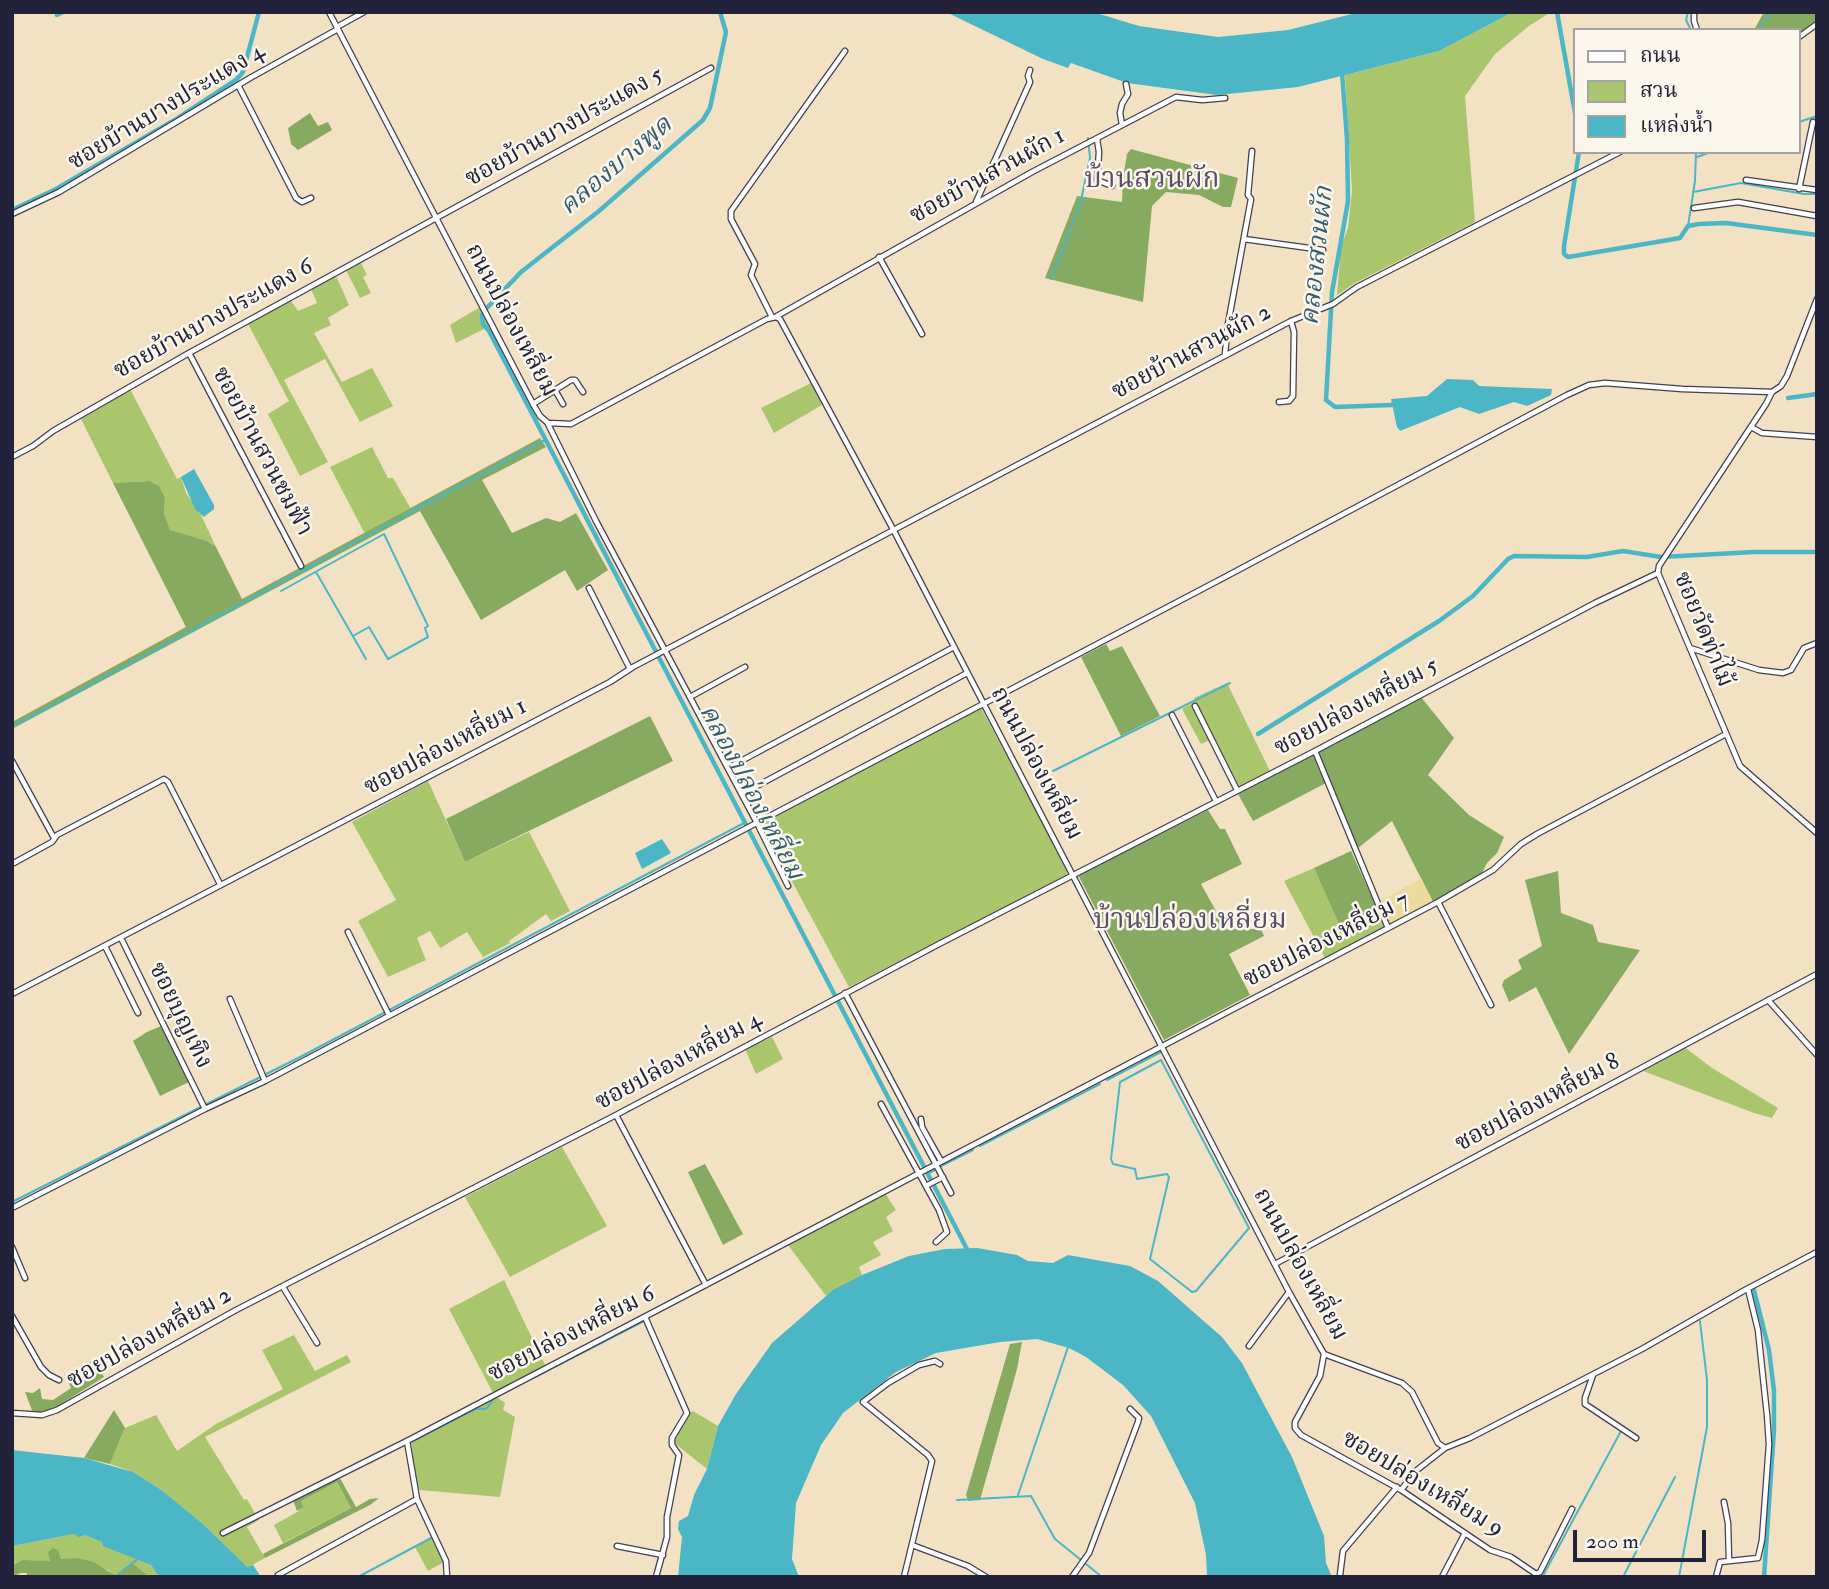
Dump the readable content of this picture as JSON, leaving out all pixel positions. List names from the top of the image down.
{
  "streets": {
    "street": [
      "ซอยบ้านบางประแดง 4",
      "ซอยบ้านบางประแดง 5",
      "ซอยบ้านสวนผัก 1",
      "ซอยบ้านบางประแดง 6",
      "ถนนปล่องเหลี่ยม",
      "ซอยบ้านสวนผัก 2",
      "ซอยบ้านสวนชมฟ้า",
      "ซอยวัดท่าไม้",
      "ซอยปล่องเหลี่ยม 5",
      "ซอยปล่องเหลี่ยม 1",
      "ซอยปล่องเหลี่ยม 7",
      "ซอยบุญเทิง",
      "ซอยปล่องเหลี่ยม 4",
      "ซอยปล่องเหลี่ยม 8",
      "ซอยปล่องเหลี่ยม 6",
      "ซอยปล่องเหลี่ยม 2",
      "ซอยปล่องเหลี่ยม 9"
    ]
  },
  "crossings": [
    ["ซอยบ้านบางประแดง 4", "ถนนปล่องเหลี่ยม"],
    ["ซอยบ้านบางประแดง 5", "ซอยบ้านบางประแดง 6"],
    ["ซอยบ้านบางประแดง 5", "ถนนปล่องเหลี่ยม"],
    ["ซอยบ้านสวนผัก 1", "ถนนปล่องเหลี่ยม"],
    ["ซอยบ้านบางประแดง 6", "ถนนปล่องเหลี่ยม"],
    ["ซอยบ้านบางประแดง 6", "ซอยบ้านสวนชมฟ้า"],
    ["ถนนปล่องเหลี่ยม", "ซอยบ้านสวนผัก 2"],
    ["ถนนปล่องเหลี่ยม", "ซอยปล่องเหลี่ยม 5"],
    ["ถนนปล่องเหลี่ยม", "ซอยปล่องเหลี่ยม 1"],
    ["ถนนปล่องเหลี่ยม", "ซอยปล่องเหลี่ยม 7"],
    ["ถนนปล่องเหลี่ยม", "ซอยปล่องเหลี่ยม 4"],
    ["ถนนปล่องเหลี่ยม", "ซอยปล่องเหลี่ยม 8"],
    ["ถนนปล่องเหลี่ยม", "ซอยปล่องเหลี่ยม 9"],
    ["ซอยบ้านสวนผัก 2", "ซอยปล่องเหลี่ยม 1"],
    ["ซอยวัดท่าไม้", "ซอยปล่องเหลี่ยม 5"],
    ["ซอยวัดท่าไม้", "ซอยปล่องเหลี่ยม 7"],
    ["ซอยปล่องเหลี่ยม 5", "ซอยปล่องเหลี่ยม 4"],
    ["ซอยปล่องเหลี่ยม 1", "ซอยบุญเทิง"],
    ["ซอยปล่องเหลี่ยม 7", "ซอยปล่องเหลี่ยม 6"],
    ["ซอยปล่องเหลี่ยม 4", "ซอยปล่องเหลี่ยม 2"]
  ],
  "districts": ["บ้านสวนผัก", "บ้านปล่องเหลี่ยม"],
  "water": ["คลองบางพูด", "คลองสวนผัก", "คลองปล่องเหลี่ยม"],
  "legend": ["ถนน", "สวน", "แหล่งน้ำ"],
  "scale_bar": "200 m"
}
